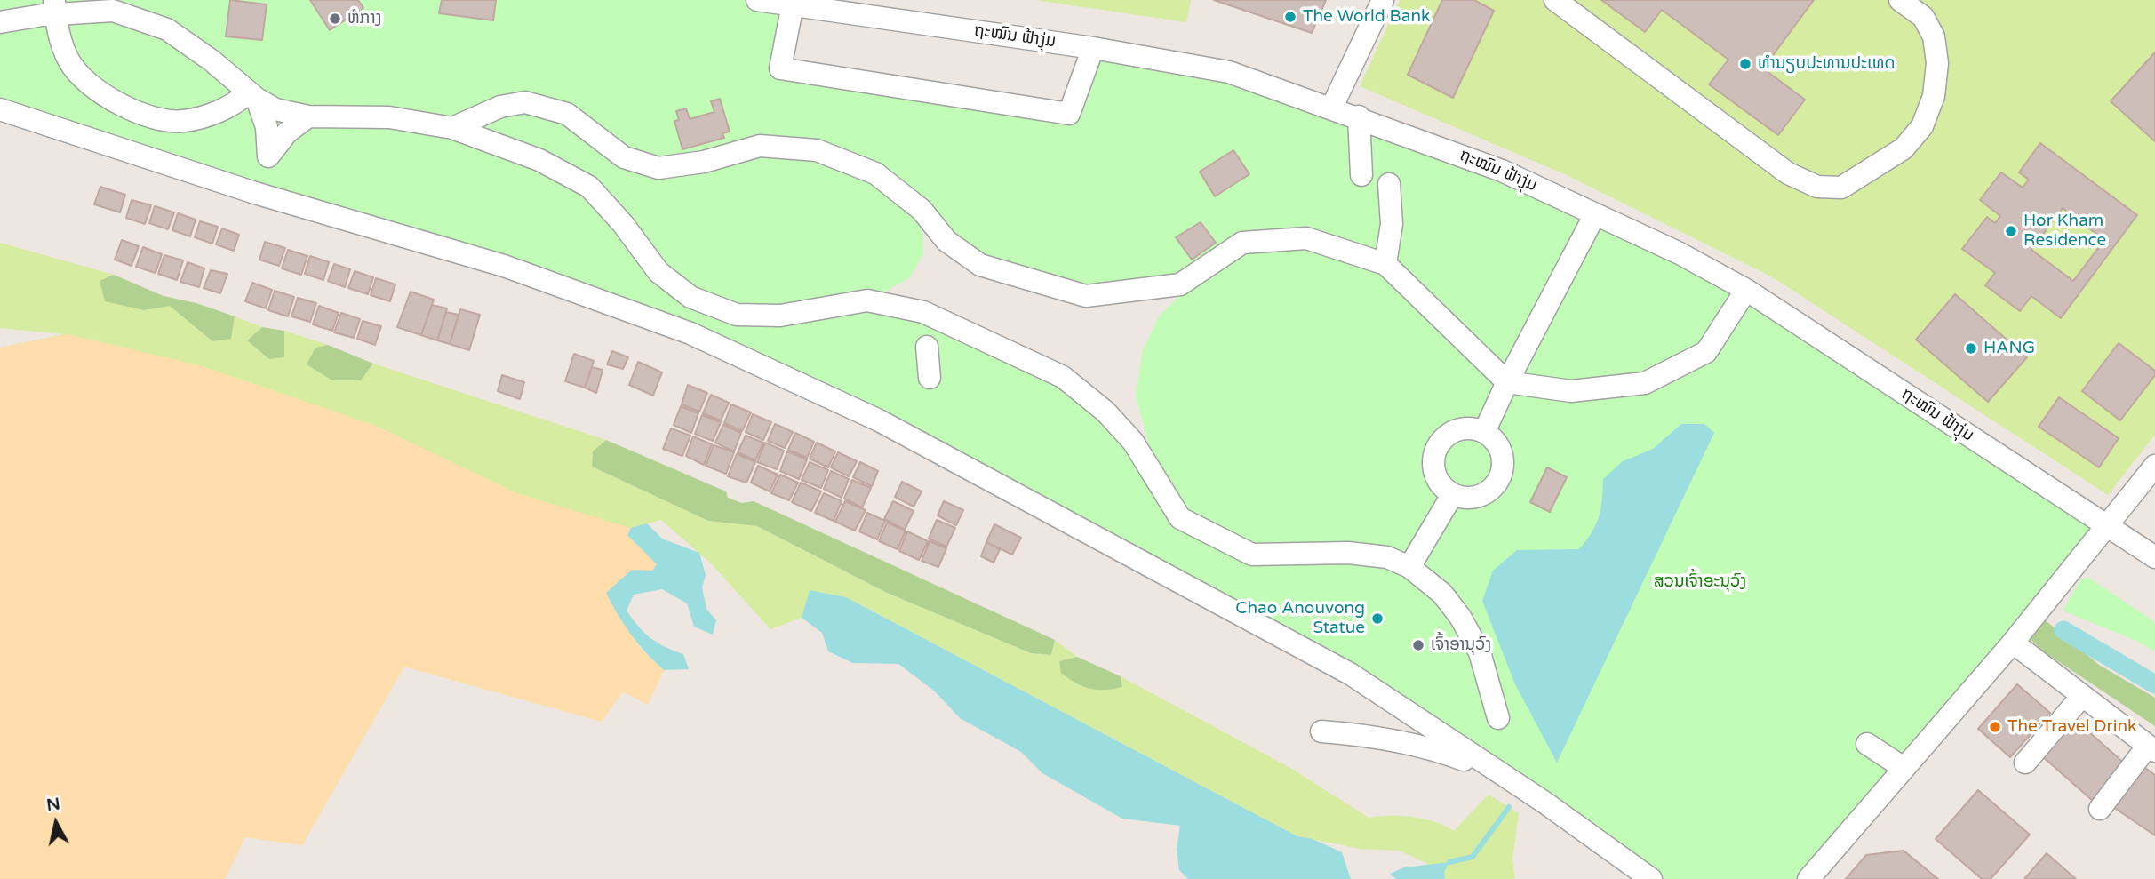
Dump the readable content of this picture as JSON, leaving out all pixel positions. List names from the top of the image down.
{
  "streets": {
    "street": ["ຖະໝົນ ຟ້າງຸ່ມ"]
  },
  "parks": ["ສວນເຈົ້າອະນຸວົງ"],
  "places": [
    "The World Bank",
    "ຫໍກາງ",
    "ທຳນຽບປະທານປະເທດ",
    "Hor Kham Residence",
    "HANG",
    "Chao Anouvong Statue",
    "ເຈົ້າອານຸວົງ",
    "The Travel Drink"
  ],
  "north": "top"
}
